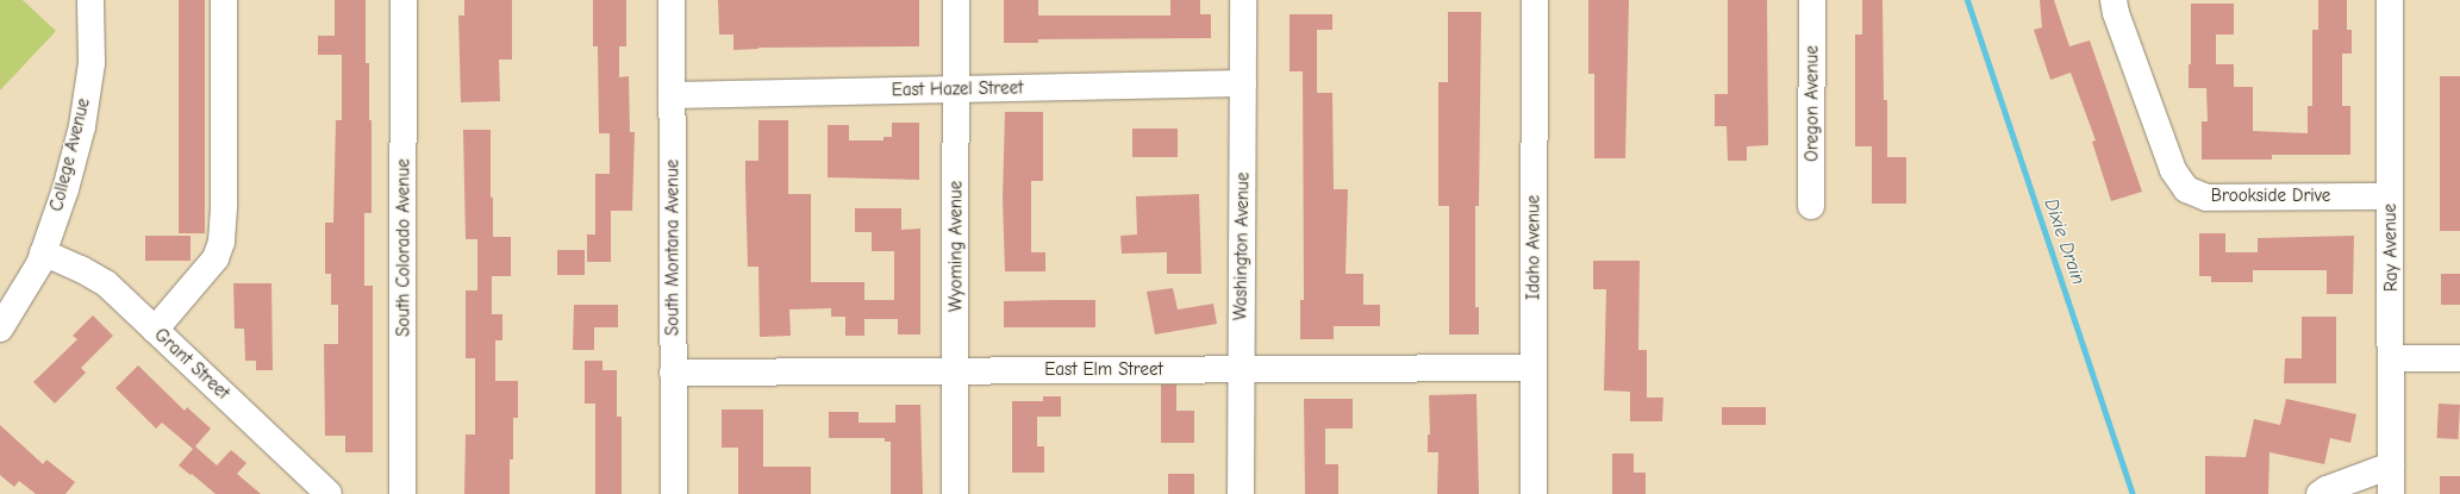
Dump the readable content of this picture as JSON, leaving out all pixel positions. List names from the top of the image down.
{
  "streets": {
    "street": [
      "East Hazel Street",
      "Oregon Avenue",
      "College Avenue",
      "Brookside Drive",
      "Wyoming Avenue",
      "Washington Avenue",
      "South Colorado Avenue",
      "South Montana Avenue",
      "Idaho Avenue",
      "Ray Avenue",
      "Grant Street",
      "East Elm Street"
    ]
  },
  "crossings": [
    ["East Hazel Street", "Wyoming Avenue"],
    ["East Hazel Street", "Washington Avenue"],
    ["East Hazel Street", "South Montana Avenue"],
    ["College Avenue", "Grant Street"],
    ["Brookside Drive", "Ray Avenue"],
    ["Wyoming Avenue", "East Elm Street"],
    ["Washington Avenue", "East Elm Street"],
    ["South Montana Avenue", "East Elm Street"],
    ["Idaho Avenue", "East Elm Street"]
  ],
  "water": ["Dixie Drain"]
}
